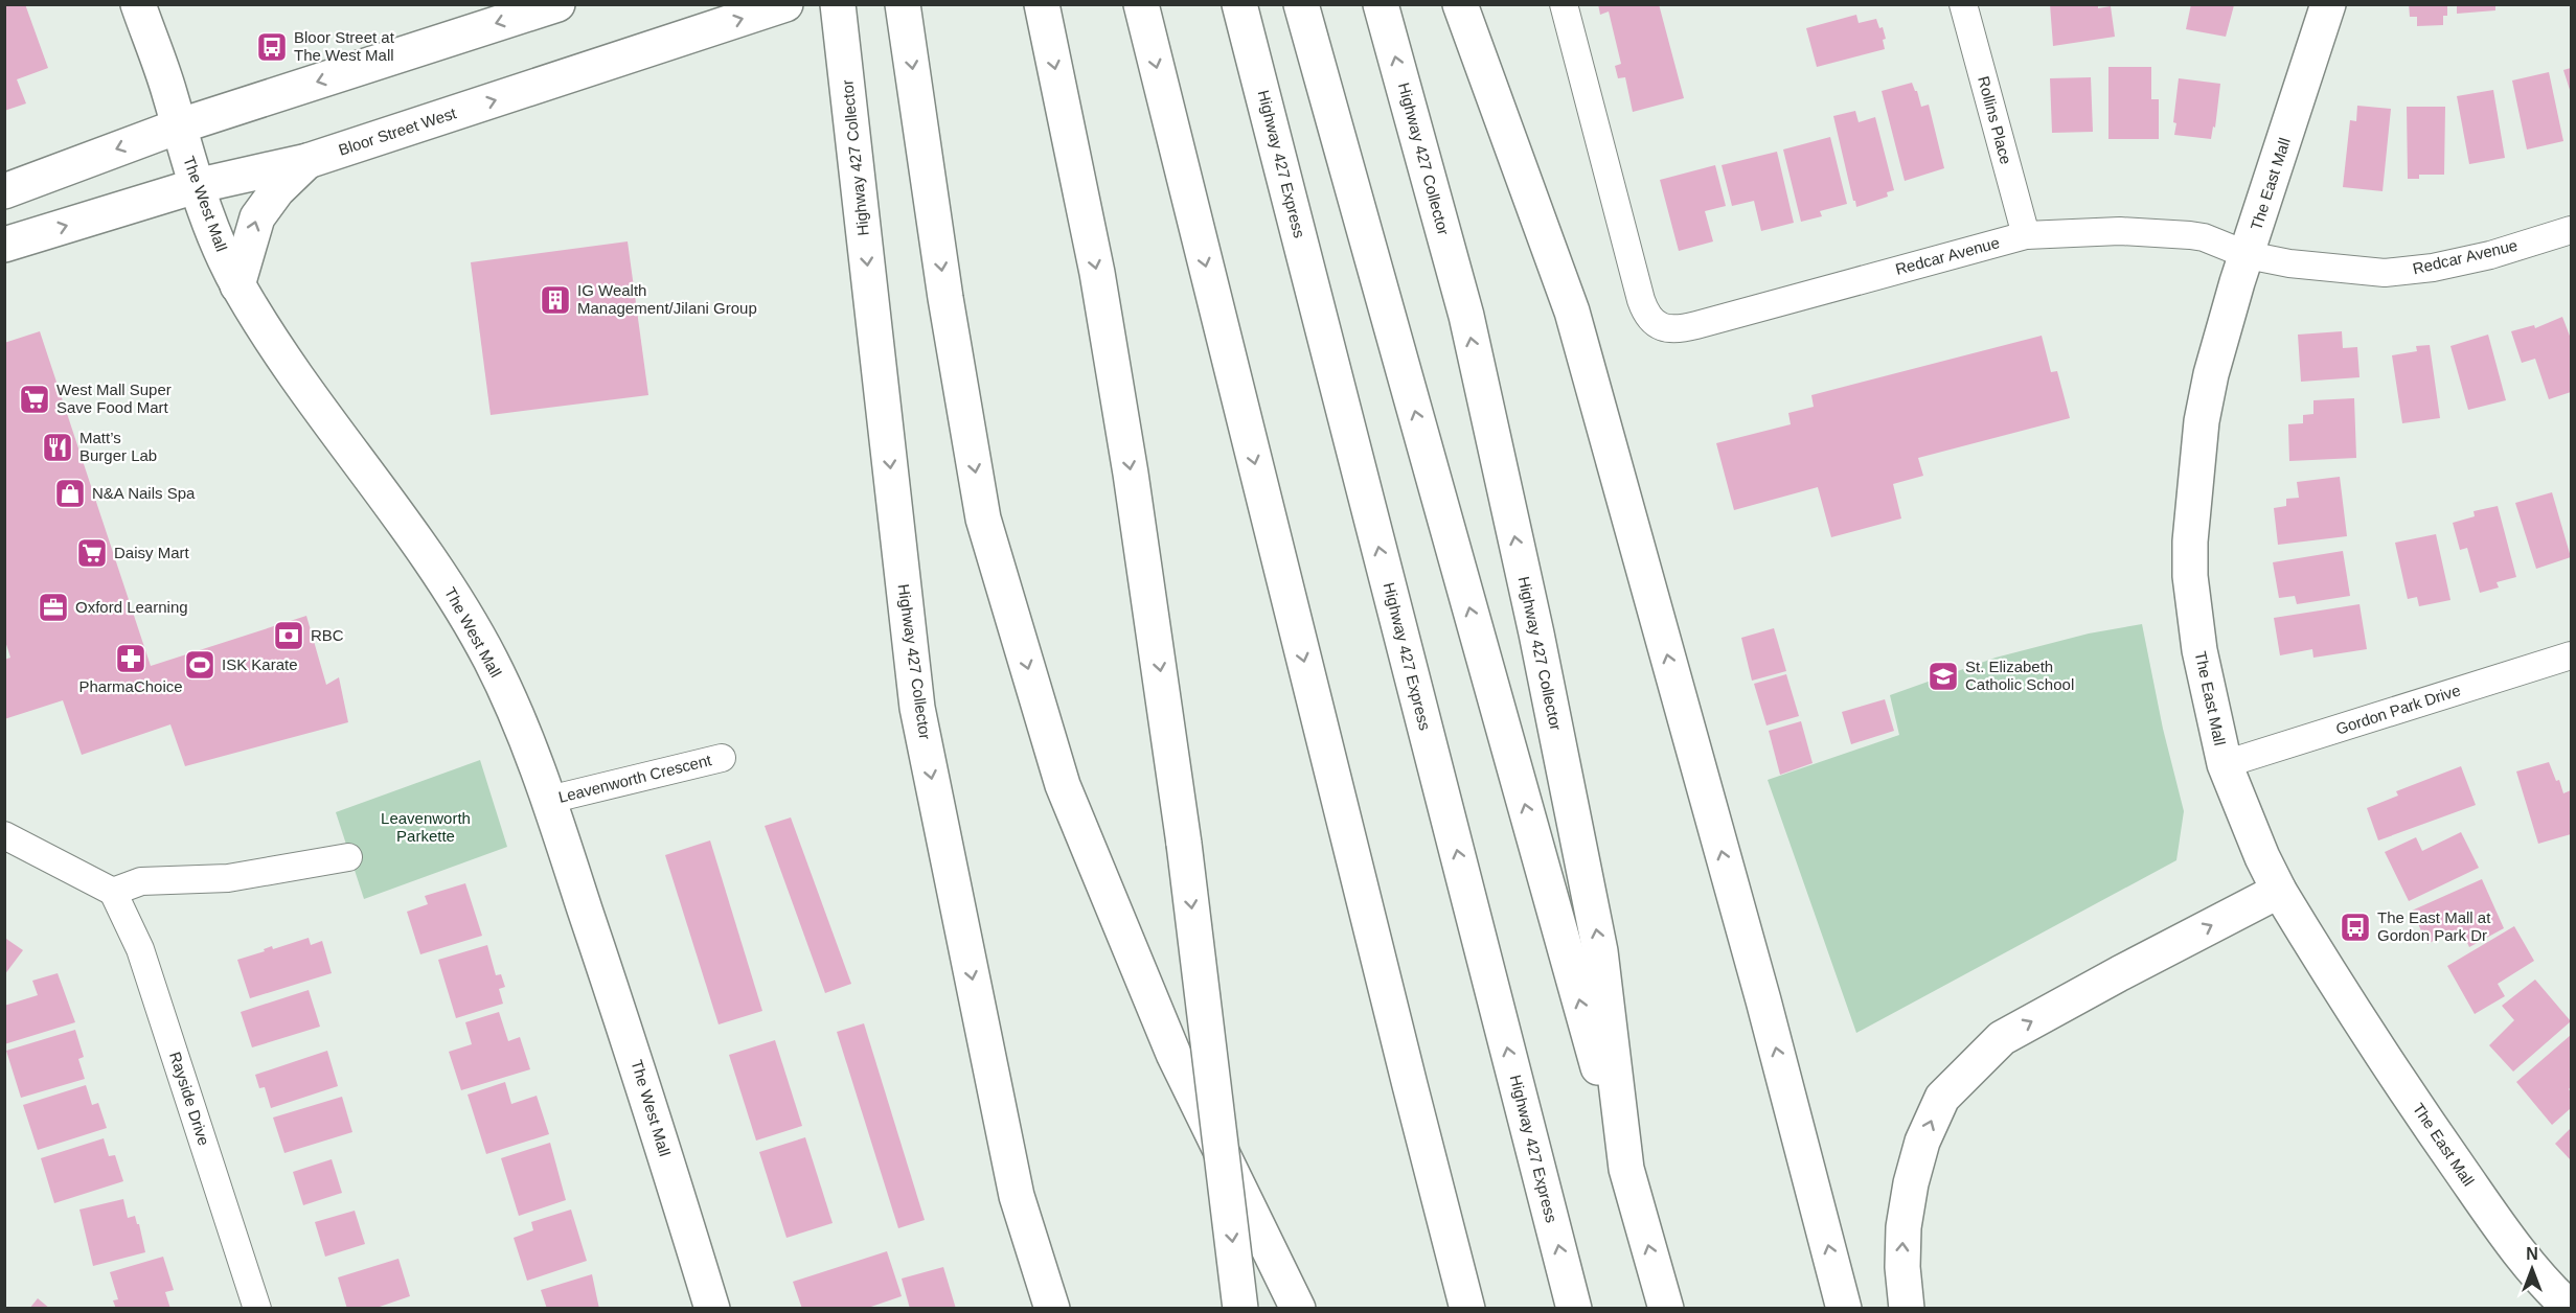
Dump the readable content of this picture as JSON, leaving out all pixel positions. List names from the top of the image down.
{
  "streets": {
    "main road": [
      "Bloor Street West",
      "Highway 427 Collector",
      "Highway 427 Express",
      "The East Mall",
      "The West Mall"
    ],
    "street": [
      "Rollins Place",
      "Redcar Avenue",
      "Gordon Park Drive",
      "Leavenworth Crescent",
      "Rayside Drive"
    ]
  },
  "crossings": [
    ["Rollins Place", "Redcar Avenue"],
    ["Bloor Street West", "The West Mall"],
    ["The East Mall", "Redcar Avenue"],
    ["The East Mall", "Gordon Park Drive"],
    ["The West Mall", "Leavenworth Crescent"]
  ],
  "parks": ["Leavenworth Parkette"],
  "places": {
    "bus stop": ["Bloor Street at The West Mall", "The East Mall at Gordon Park Dr"],
    "building": ["IG Wealth Management/Jilani Group"],
    "supermarket": ["West Mall Super Save Food Mart", "Daisy Mart"],
    "restaurant": ["Matt’s Burger Lab"],
    "shop": ["N&A Nails Spa"],
    "office": ["Oxford Learning"],
    "bank": ["RBC"],
    "pharmacy": ["PharmaChoice"],
    "sports": ["ISK Karate"],
    "school or university": ["St. Elizabeth Catholic School"]
  },
  "north": "top"
}
